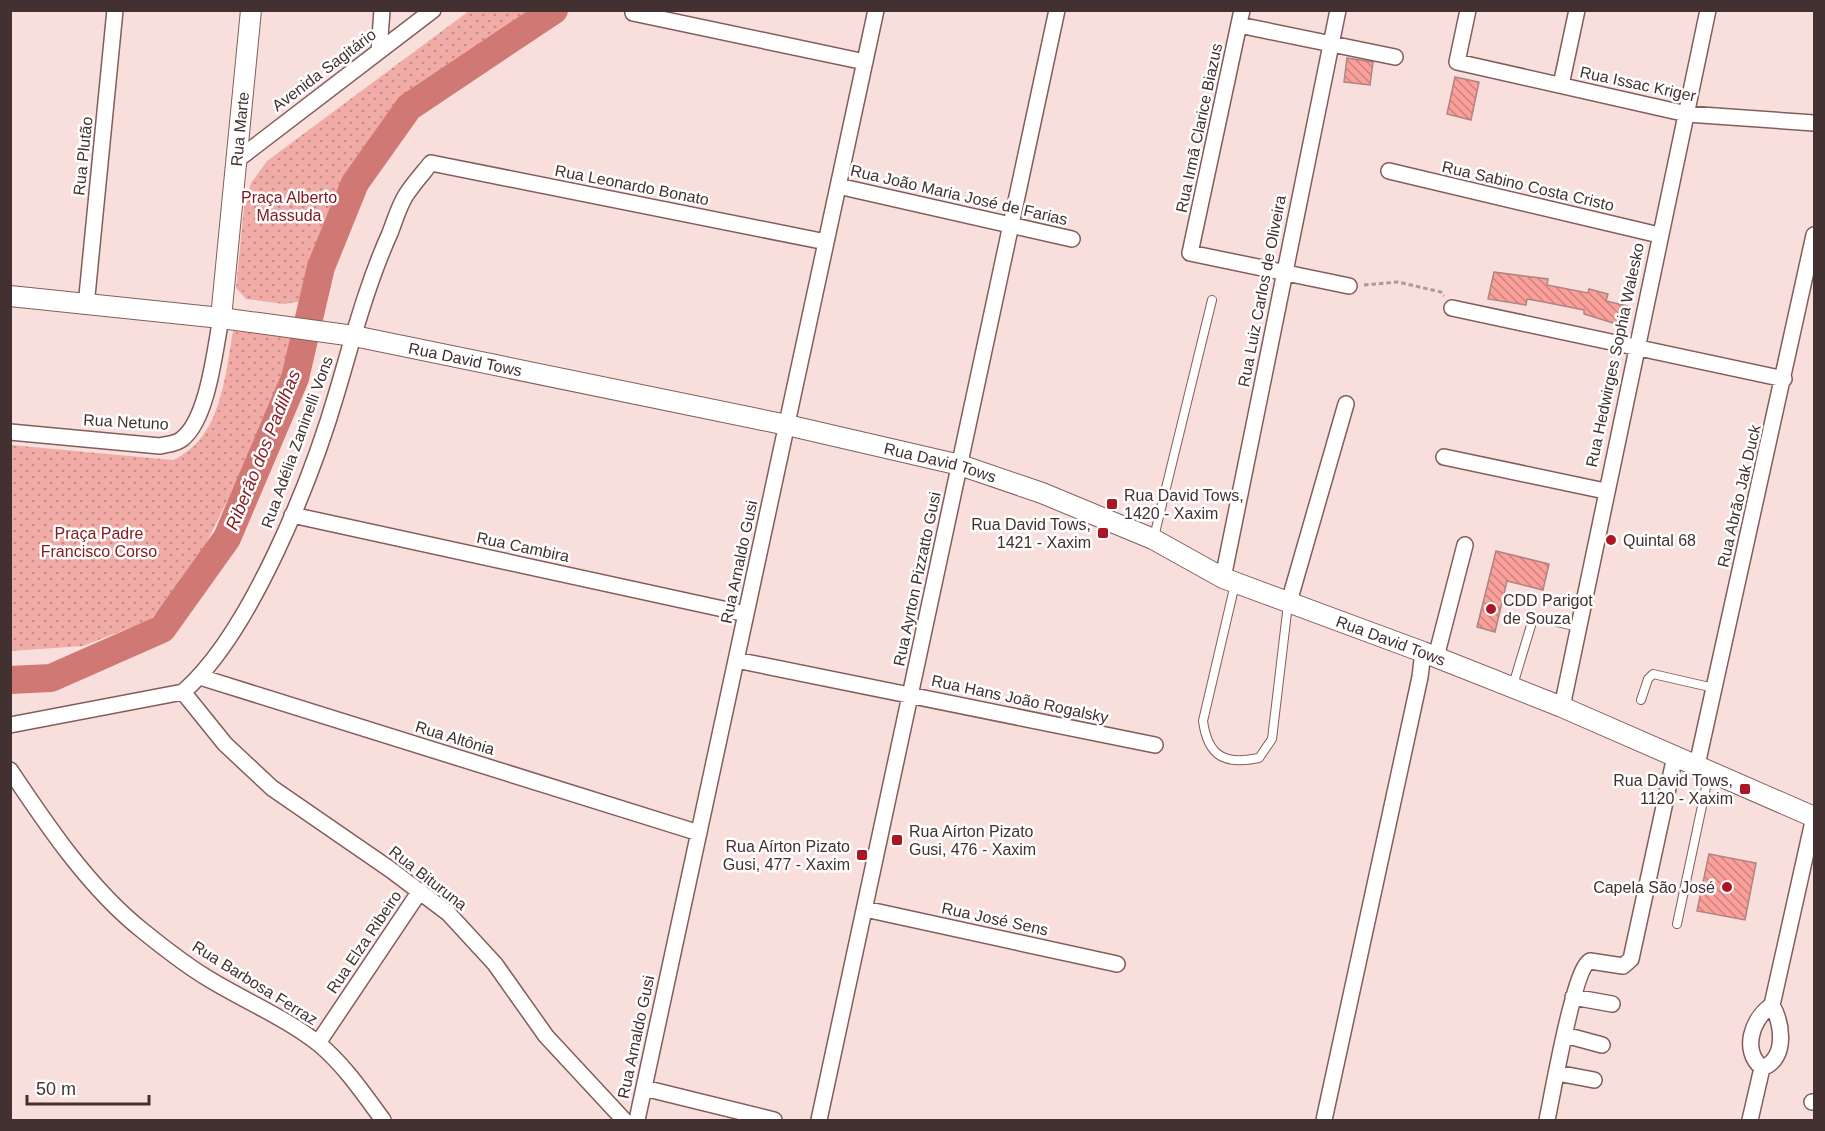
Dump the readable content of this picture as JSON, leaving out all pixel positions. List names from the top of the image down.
{
  "streets": {
    "street": [
      "Avenida Sagitário",
      "Rua Issac Kriger",
      "Rua Irmã Clarice Biazus",
      "Rua Marte",
      "Rua Plutão",
      "Rua Leonardo Bonato",
      "Rua Sabino Costa Cristo",
      "Rua João Maria José de Farias",
      "Rua Luiz Carlos de Oliveira",
      "Rua Hedwirges Sophia Walesko",
      "Rua David Tows",
      "Rua Netuno",
      "Rua Adélia Zaninelli Vons",
      "Rua Abrão Jak Duck",
      "Rua Cambira",
      "Rua Arnaldo Gusi",
      "Rua Ayrton Pizzatto Gusi",
      "Rua Hans João Rogalsky",
      "Rua Altônia",
      "Rua Bituruna",
      "Rua José Sens",
      "Rua Elza Ribeiro",
      "Rua Barbosa Ferraz"
    ]
  },
  "crossings": [
    ["Avenida Sagitário", "Rua Marte"],
    ["Rua Issac Kriger", "Rua Hedwirges Sophia Walesko"],
    ["Rua Irmã Clarice Biazus", "Rua Luiz Carlos de Oliveira"],
    ["Rua Marte", "Rua David Tows"],
    ["Rua Marte", "Rua Netuno"],
    ["Rua Plutão", "Rua David Tows"],
    ["Rua Leonardo Bonato", "Rua Adélia Zaninelli Vons"],
    ["Rua Leonardo Bonato", "Rua Arnaldo Gusi"],
    ["Rua Sabino Costa Cristo", "Rua Hedwirges Sophia Walesko"],
    ["Rua João Maria José de Farias", "Rua Arnaldo Gusi"],
    ["Rua João Maria José de Farias", "Rua Ayrton Pizzatto Gusi"],
    ["Rua Luiz Carlos de Oliveira", "Rua David Tows"],
    ["Rua Hedwirges Sophia Walesko", "Rua David Tows"],
    ["Rua David Tows", "Rua Netuno"],
    ["Rua David Tows", "Rua Adélia Zaninelli Vons"],
    ["Rua David Tows", "Rua Abrão Jak Duck"],
    ["Rua David Tows", "Rua Arnaldo Gusi"],
    ["Rua David Tows", "Rua Ayrton Pizzatto Gusi"],
    ["Rua Adélia Zaninelli Vons", "Rua Cambira"],
    ["Rua Adélia Zaninelli Vons", "Rua Altônia"],
    ["Rua Adélia Zaninelli Vons", "Rua Bituruna"],
    ["Rua Cambira", "Rua Arnaldo Gusi"],
    ["Rua Arnaldo Gusi", "Rua Hans João Rogalsky"],
    ["Rua Arnaldo Gusi", "Rua Altônia"],
    ["Rua Ayrton Pizzatto Gusi", "Rua Hans João Rogalsky"],
    ["Rua Ayrton Pizzatto Gusi", "Rua José Sens"],
    ["Rua Bituruna", "Rua Elza Ribeiro"],
    ["Rua Elza Ribeiro", "Rua Barbosa Ferraz"]
  ],
  "water": ["Riberão dos Padilhas"],
  "parks": ["Praça Alberto Massuda", "Praça Padre Francisco Corso"],
  "places": {
    "transit": [
      "Rua David Tows, 1420 - Xaxim",
      "Rua David Tows, 1421 - Xaxim",
      "Rua David Tows, 1120 - Xaxim",
      "Rua Aírton Pizato Gusi, 476 - Xaxim",
      "Rua Aírton Pizato Gusi, 477 - Xaxim"
    ],
    "other": ["Quintal 68", "CDD Parigot de Souza", "Capela São José"]
  },
  "scale_bar": "50 m"
}
